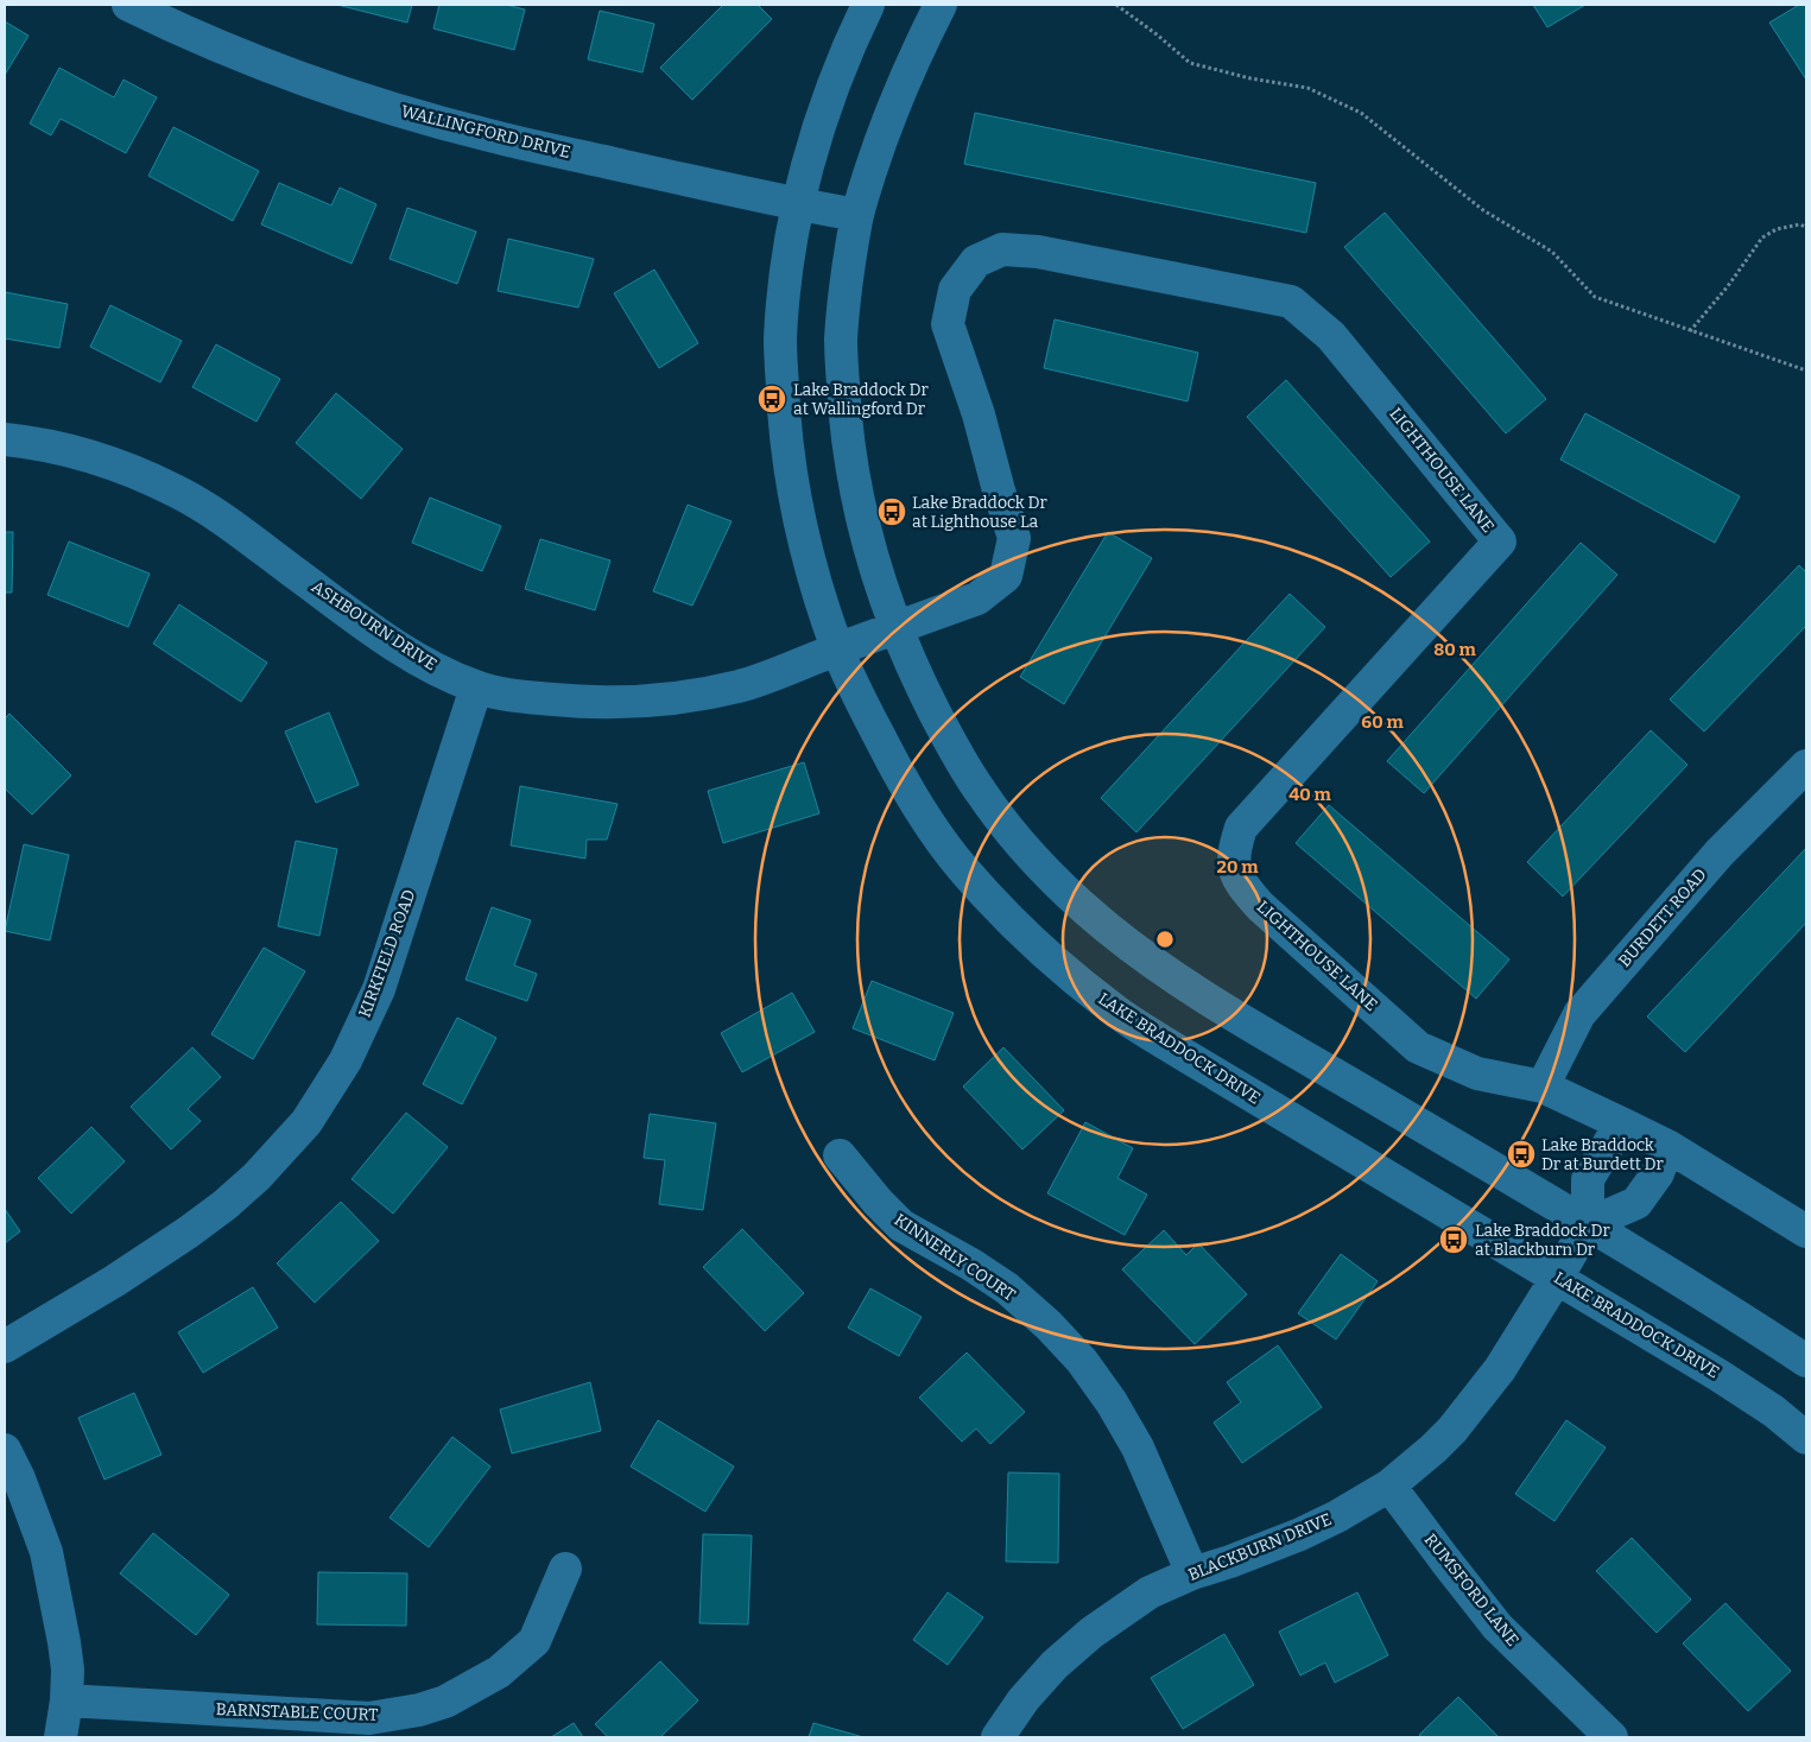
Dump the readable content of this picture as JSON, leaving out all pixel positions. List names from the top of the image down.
{
  "streets": {
    "street": [
      "WALLINGFORD DRIVE",
      "LIGHTHOUSE LANE",
      "ASHBOURN DRIVE",
      "BURDETT ROAD",
      "KIRKFIELD ROAD",
      "LAKE BRADDOCK DRIVE",
      "KINNERLY COURT",
      "BLACKBURN DRIVE",
      "RUMSFORD LANE",
      "BARNSTABLE COURT"
    ]
  },
  "crossings": [
    ["WALLINGFORD DRIVE", "LAKE BRADDOCK DRIVE"],
    ["LIGHTHOUSE LANE", "ASHBOURN DRIVE"],
    ["LIGHTHOUSE LANE", "BURDETT ROAD"],
    ["LIGHTHOUSE LANE", "LAKE BRADDOCK DRIVE"],
    ["LIGHTHOUSE LANE", "BLACKBURN DRIVE"],
    ["ASHBOURN DRIVE", "KIRKFIELD ROAD"],
    ["ASHBOURN DRIVE", "LAKE BRADDOCK DRIVE"],
    ["LAKE BRADDOCK DRIVE", "BLACKBURN DRIVE"],
    ["KINNERLY COURT", "BLACKBURN DRIVE"],
    ["BLACKBURN DRIVE", "RUMSFORD LANE"]
  ],
  "places": {
    "bus stop": [
      "Lake Braddock Dr at Wallingford Dr",
      "Lake Braddock Dr at Lighthouse La",
      "Lake Braddock Dr at Burdett Dr",
      "Lake Braddock Dr at Blackburn Dr"
    ]
  },
  "rings": [
    "80 m",
    "60 m",
    "40 m",
    "20 m"
  ]
}
